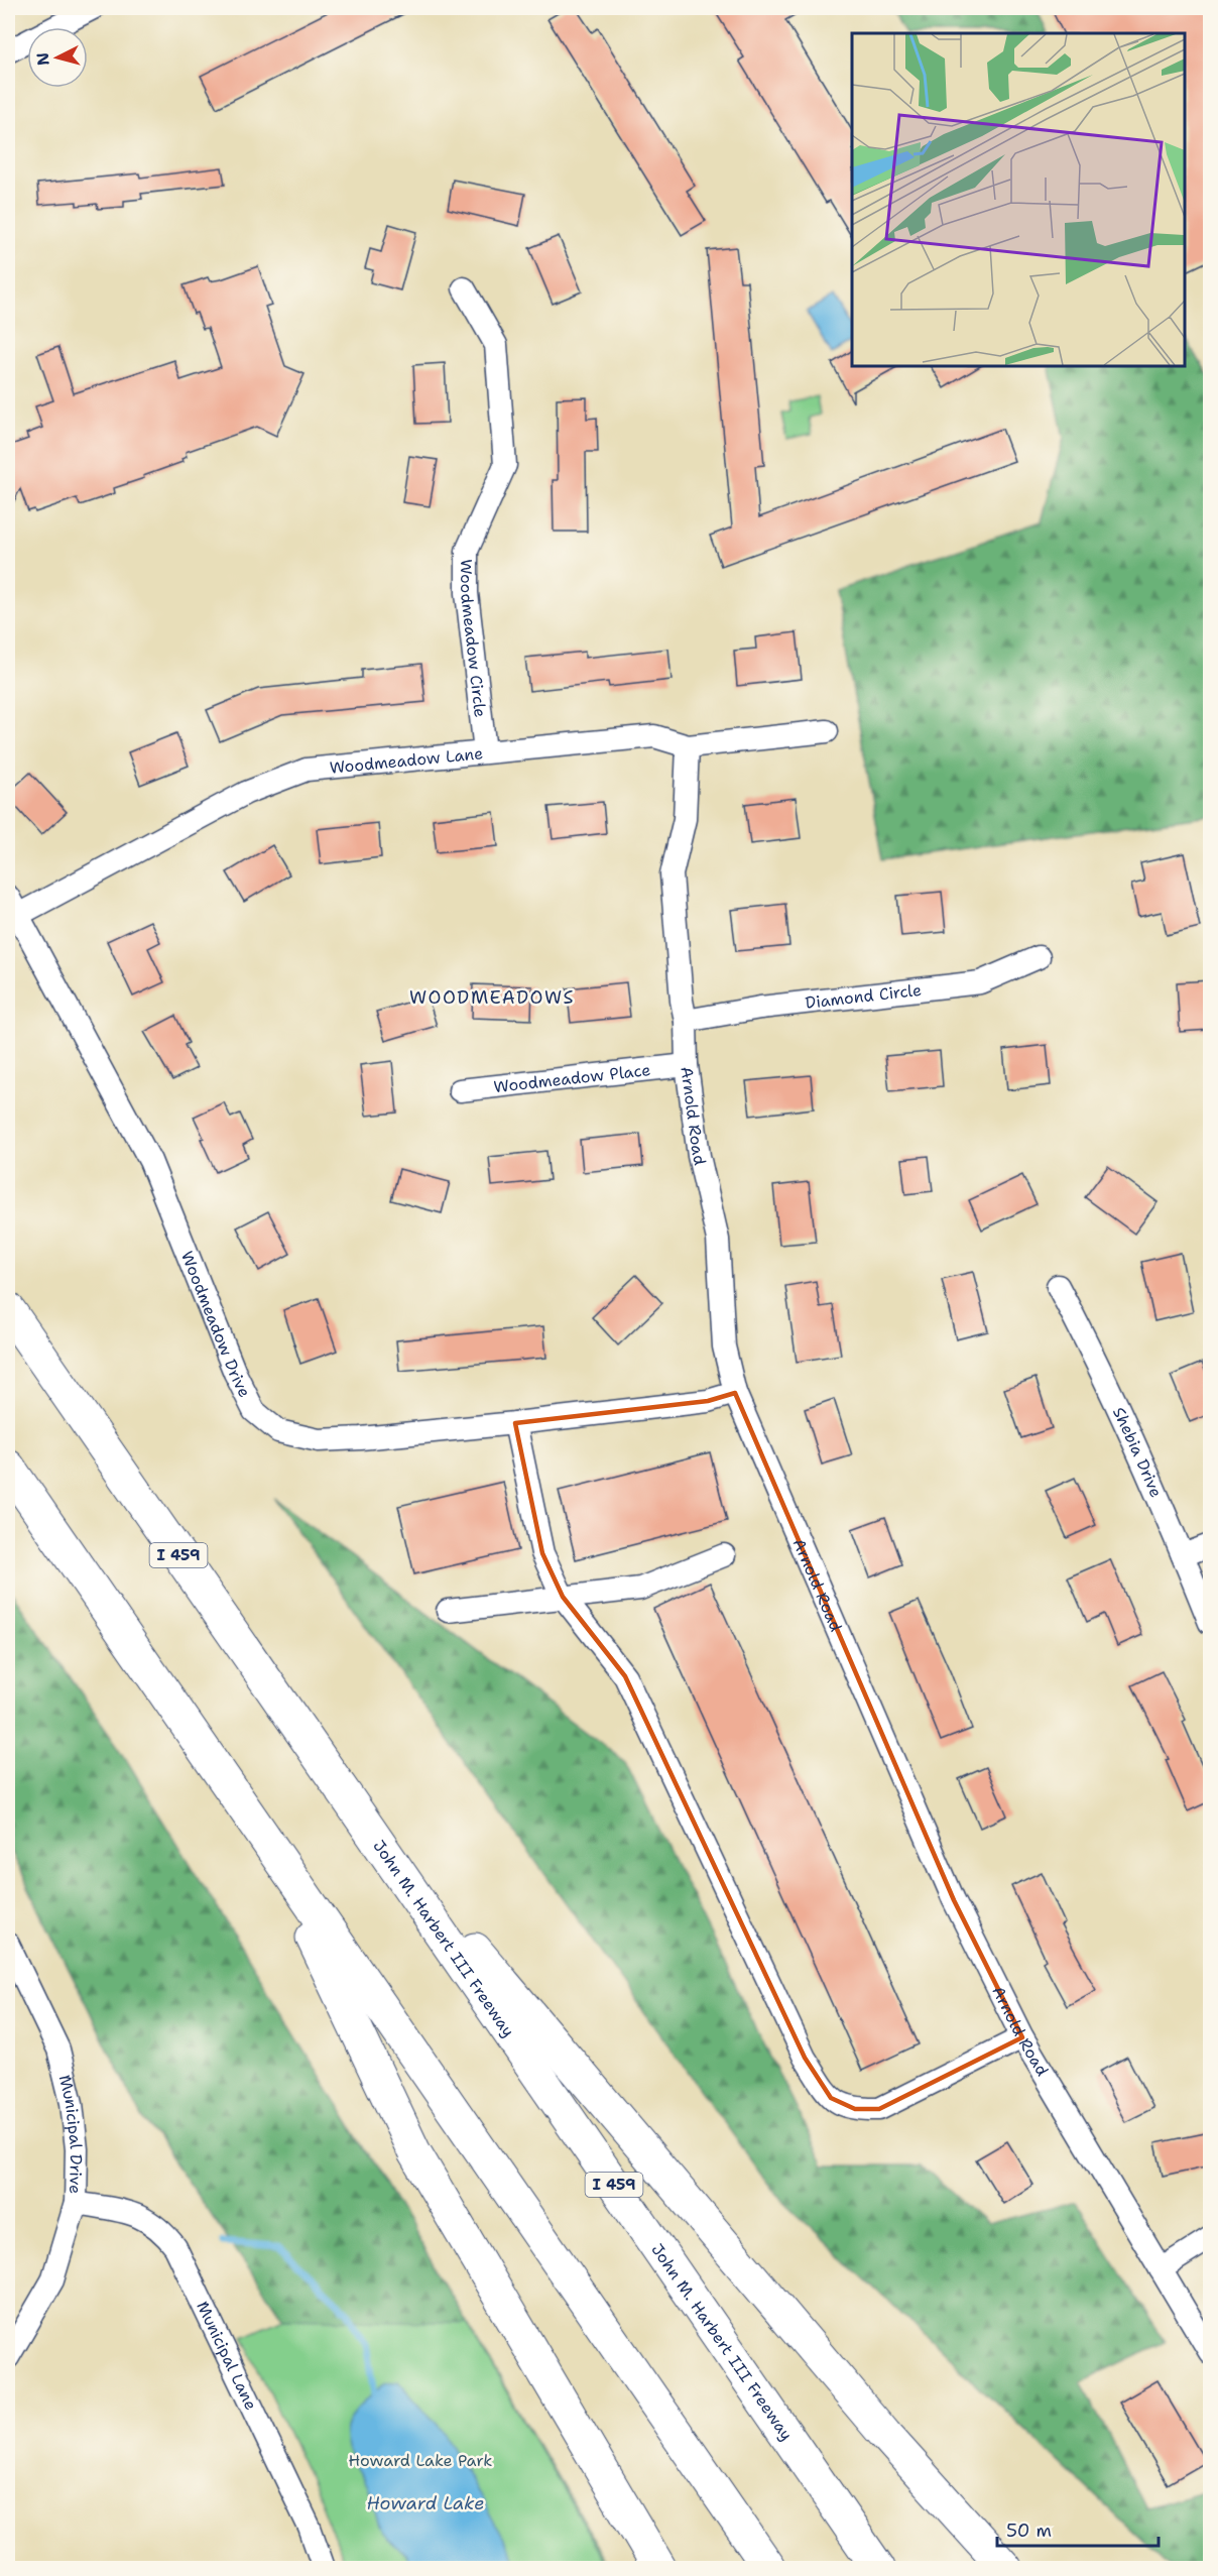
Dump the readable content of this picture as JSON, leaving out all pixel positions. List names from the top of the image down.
{
  "streets": {
    "highway": ["I 459", "John M. Harbert III Freeway"],
    "street": [
      "Woodmeadow Circle",
      "Woodmeadow Lane",
      "Diamond Circle",
      "Woodmeadow Place",
      "Arnold Road",
      "Woodmeadow Drive",
      "Shebia Drive",
      "Municipal Drive",
      "Municipal Lane"
    ]
  },
  "crossings": [
    ["Woodmeadow Circle", "Woodmeadow Lane"],
    ["Woodmeadow Lane", "Arnold Road"],
    ["Woodmeadow Lane", "Woodmeadow Drive"],
    ["Diamond Circle", "Arnold Road"],
    ["Woodmeadow Place", "Arnold Road"],
    ["Arnold Road", "Woodmeadow Drive"],
    ["Municipal Drive", "Municipal Lane"]
  ],
  "districts": ["WOODMEADOWS"],
  "water": ["Howard Lake"],
  "parks": ["Howard Lake Park"],
  "scale_bar": "50 m",
  "north": "left"
}
